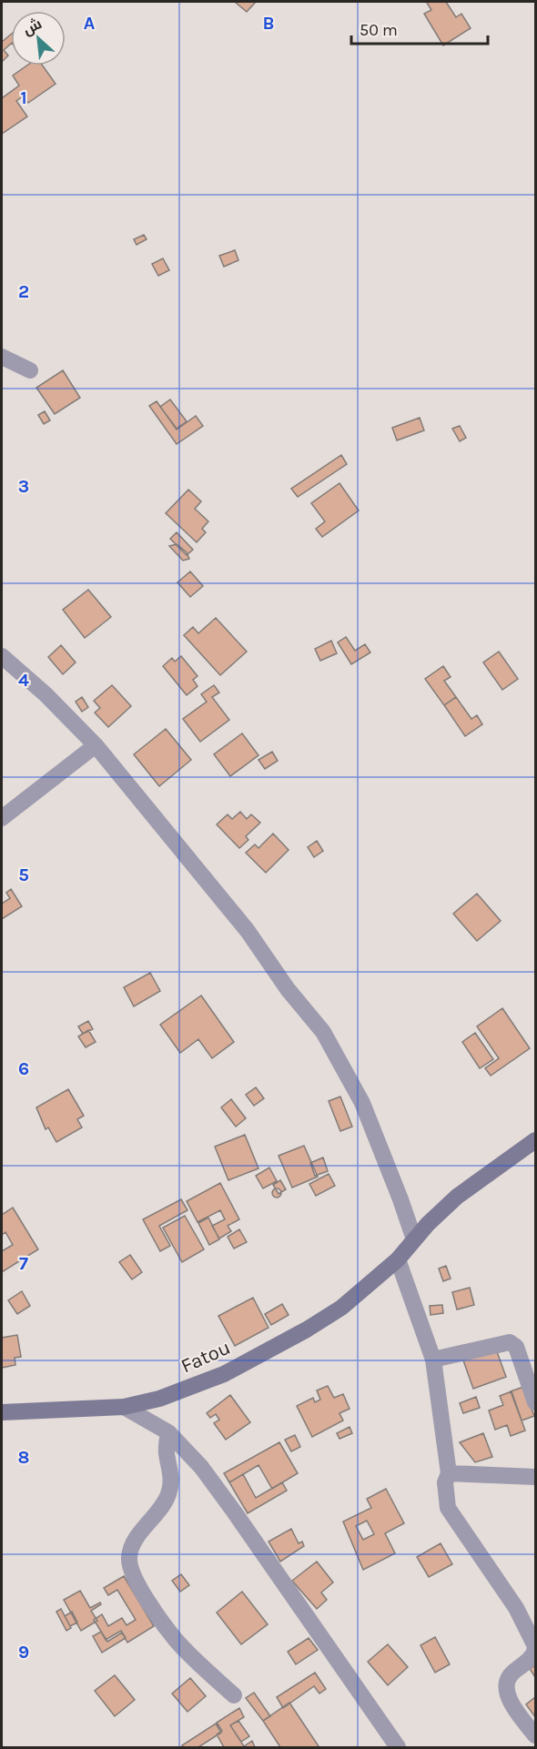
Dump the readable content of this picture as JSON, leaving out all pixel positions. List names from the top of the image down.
{
  "streets": {
    "street": ["Fatou"]
  },
  "scale_bar": "50 m",
  "north": "top left",
  "grid": {
    "columns": ["A", "B"],
    "rows": [
      "1",
      "2",
      "3",
      "4",
      "5",
      "6",
      "7",
      "8",
      "9"
    ]
  }
}
